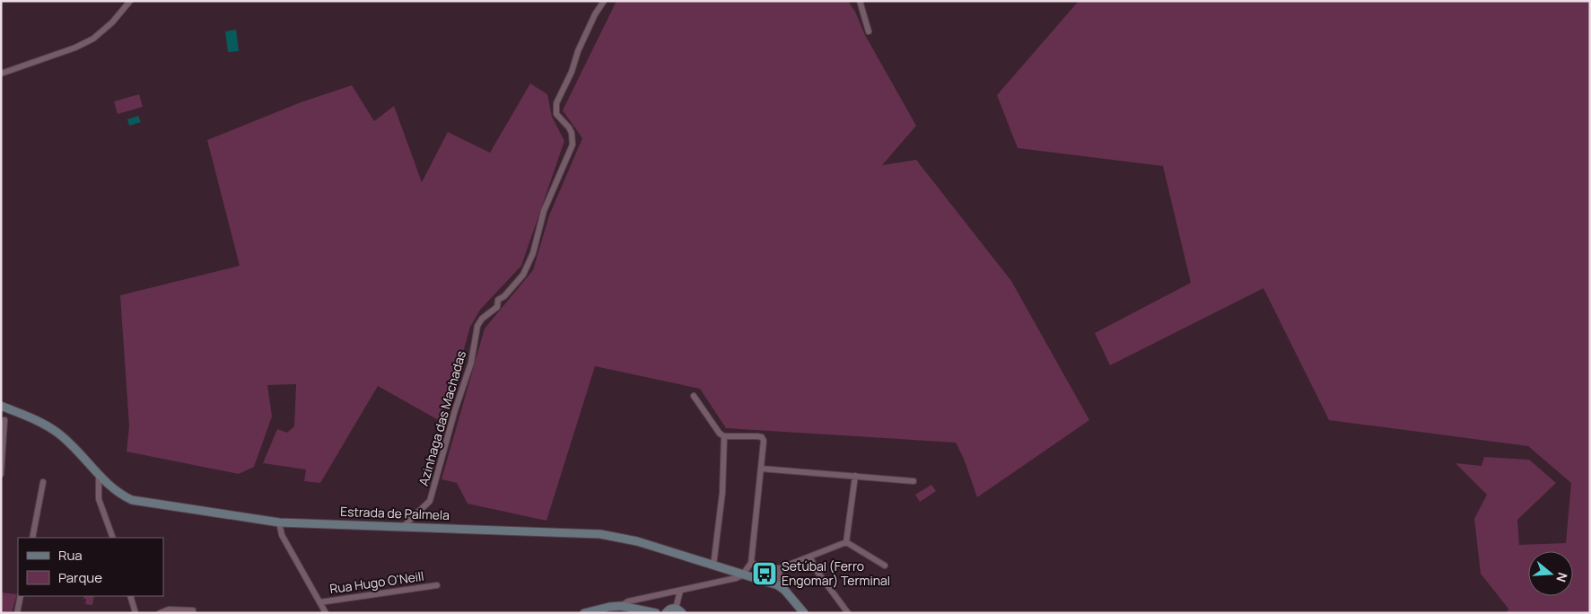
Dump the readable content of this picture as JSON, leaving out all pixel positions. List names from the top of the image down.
{
  "streets": {
    "street": ["Azinhaga das Machadas", "Estrada de Palmela", "Rua Hugo O'Neill"]
  },
  "crossings": [
    ["Azinhaga das Machadas", "Estrada de Palmela"]
  ],
  "places": {
    "bus stop": ["Setúbal (Ferro Engomar) Terminal"]
  },
  "legend": ["Rua", "Parque"],
  "north": "right"
}
